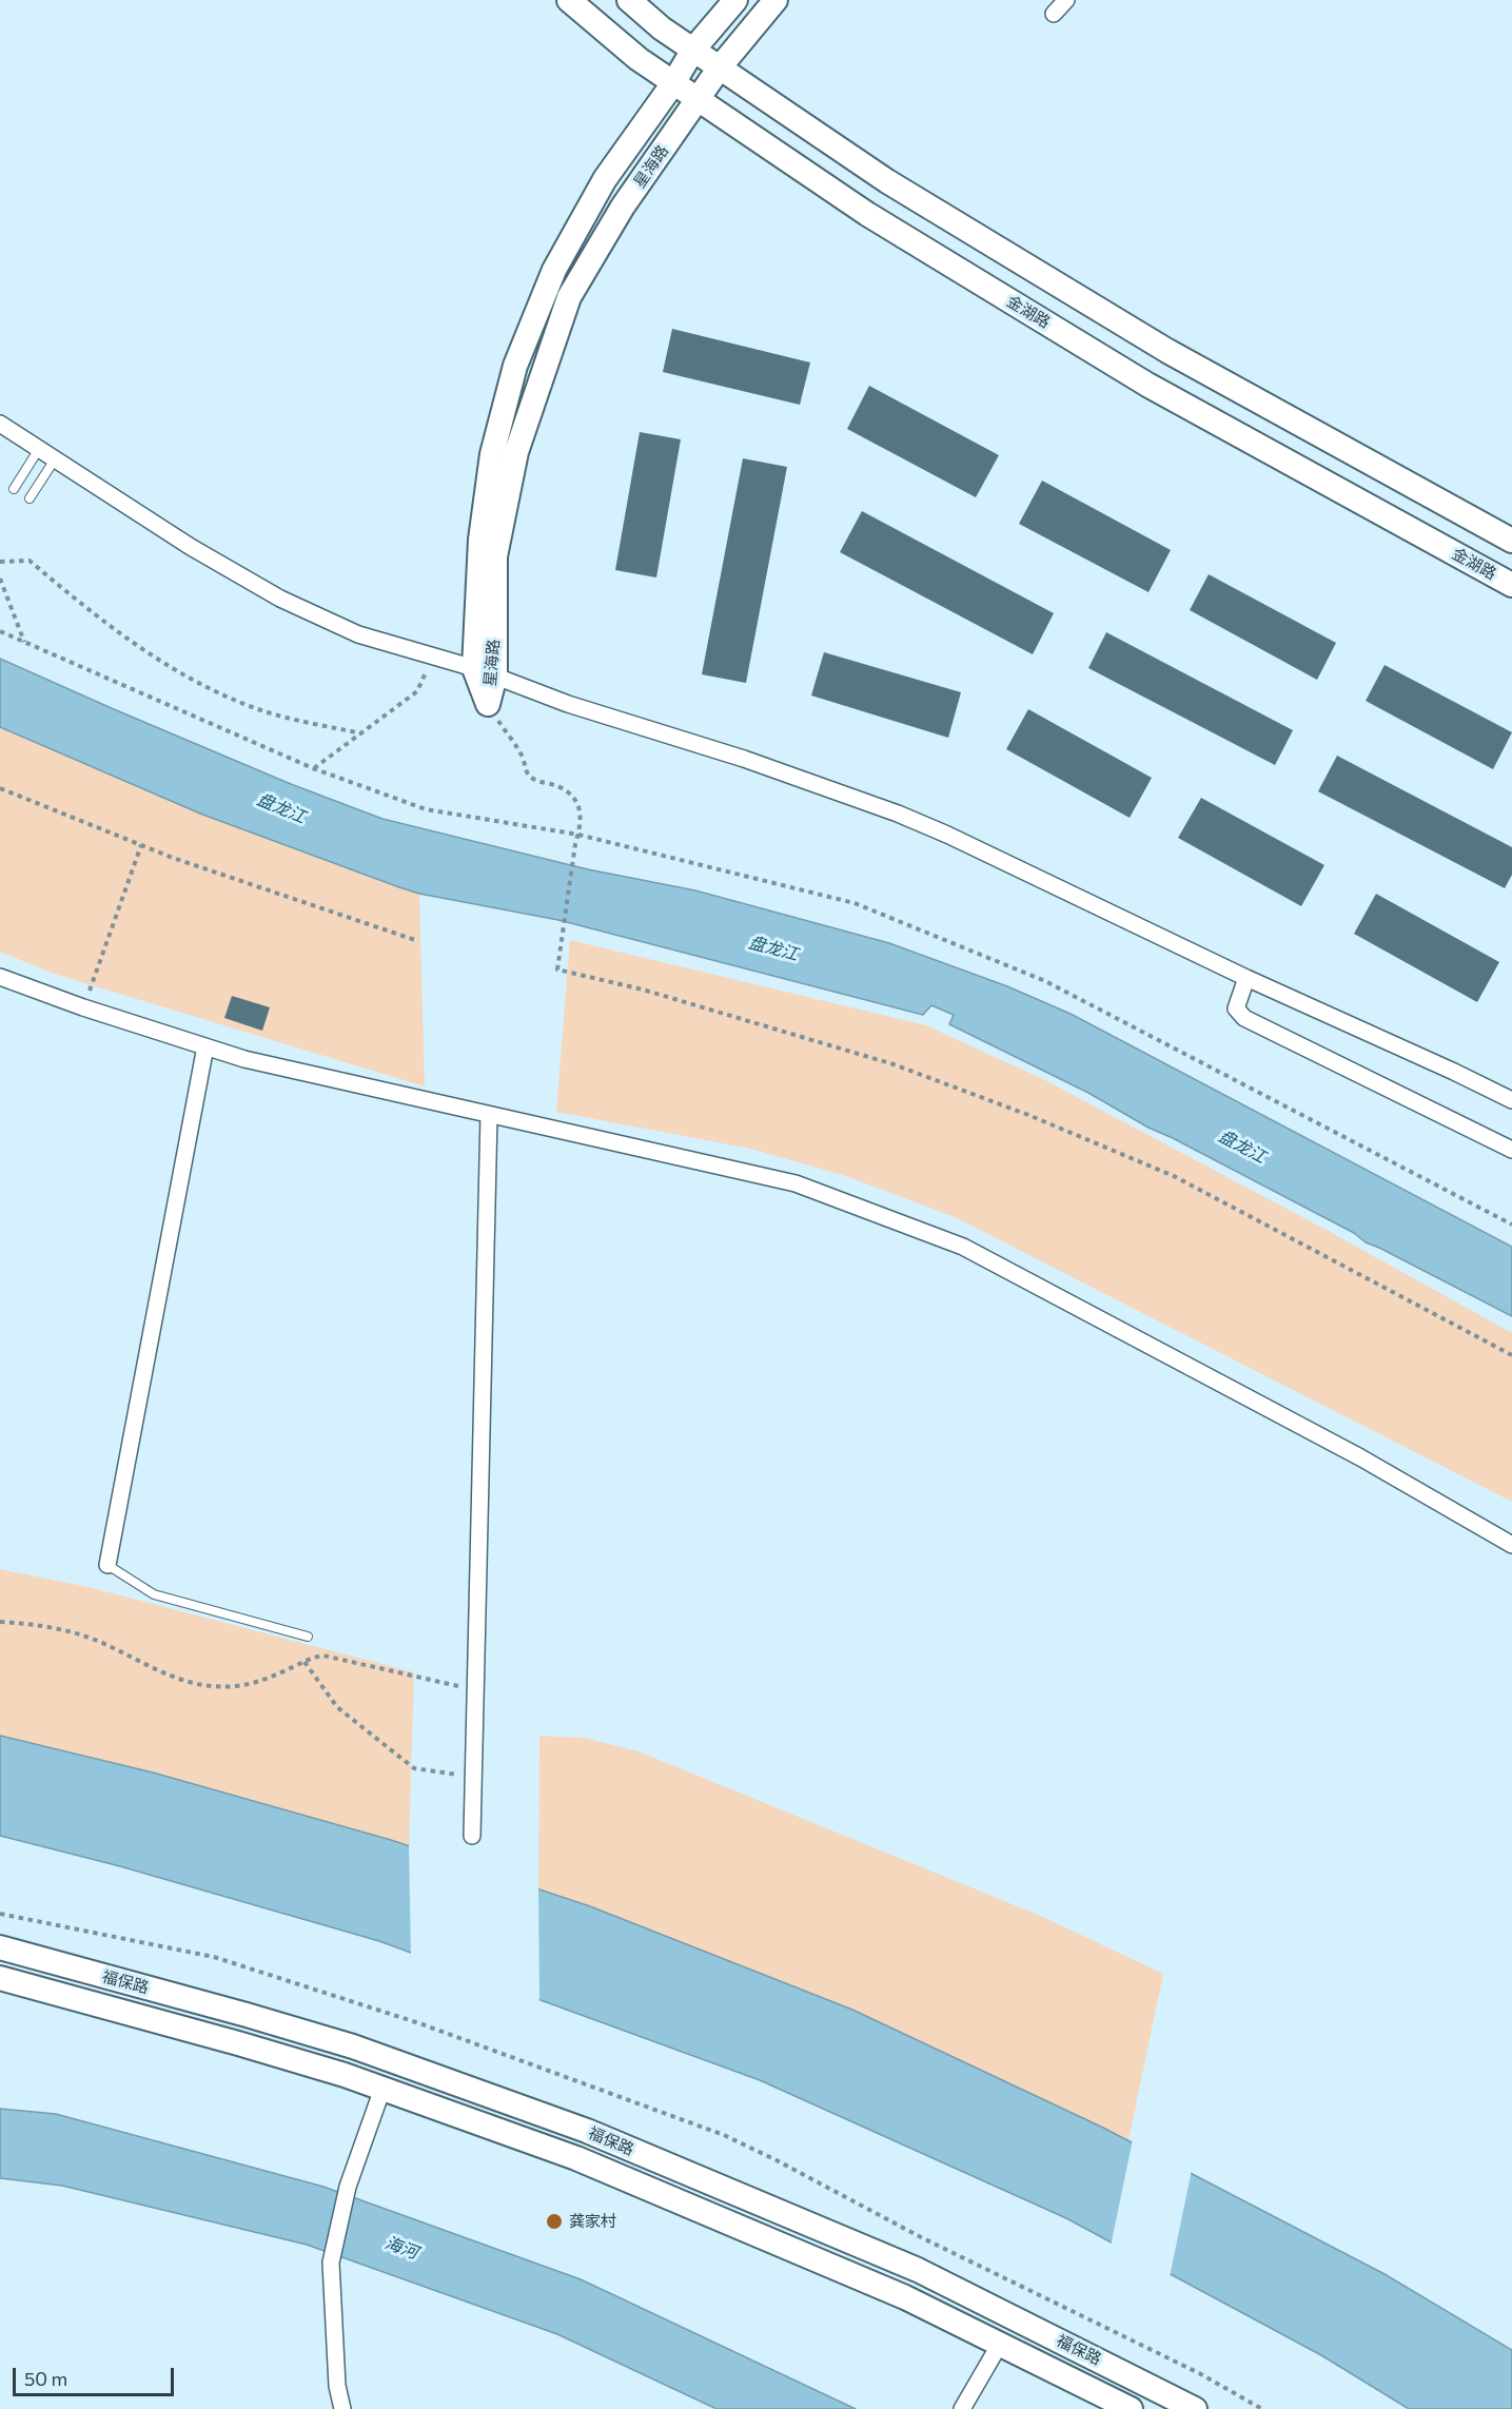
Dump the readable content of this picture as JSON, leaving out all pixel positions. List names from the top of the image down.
{
  "streets": {
    "main road": ["星海路", "金湖路", "福保路"]
  },
  "crossings": [
    ["星海路", "金湖路"]
  ],
  "water": ["盘龙江", "海河"],
  "places": ["龚家村"],
  "scale_bar": "50 m"
}
